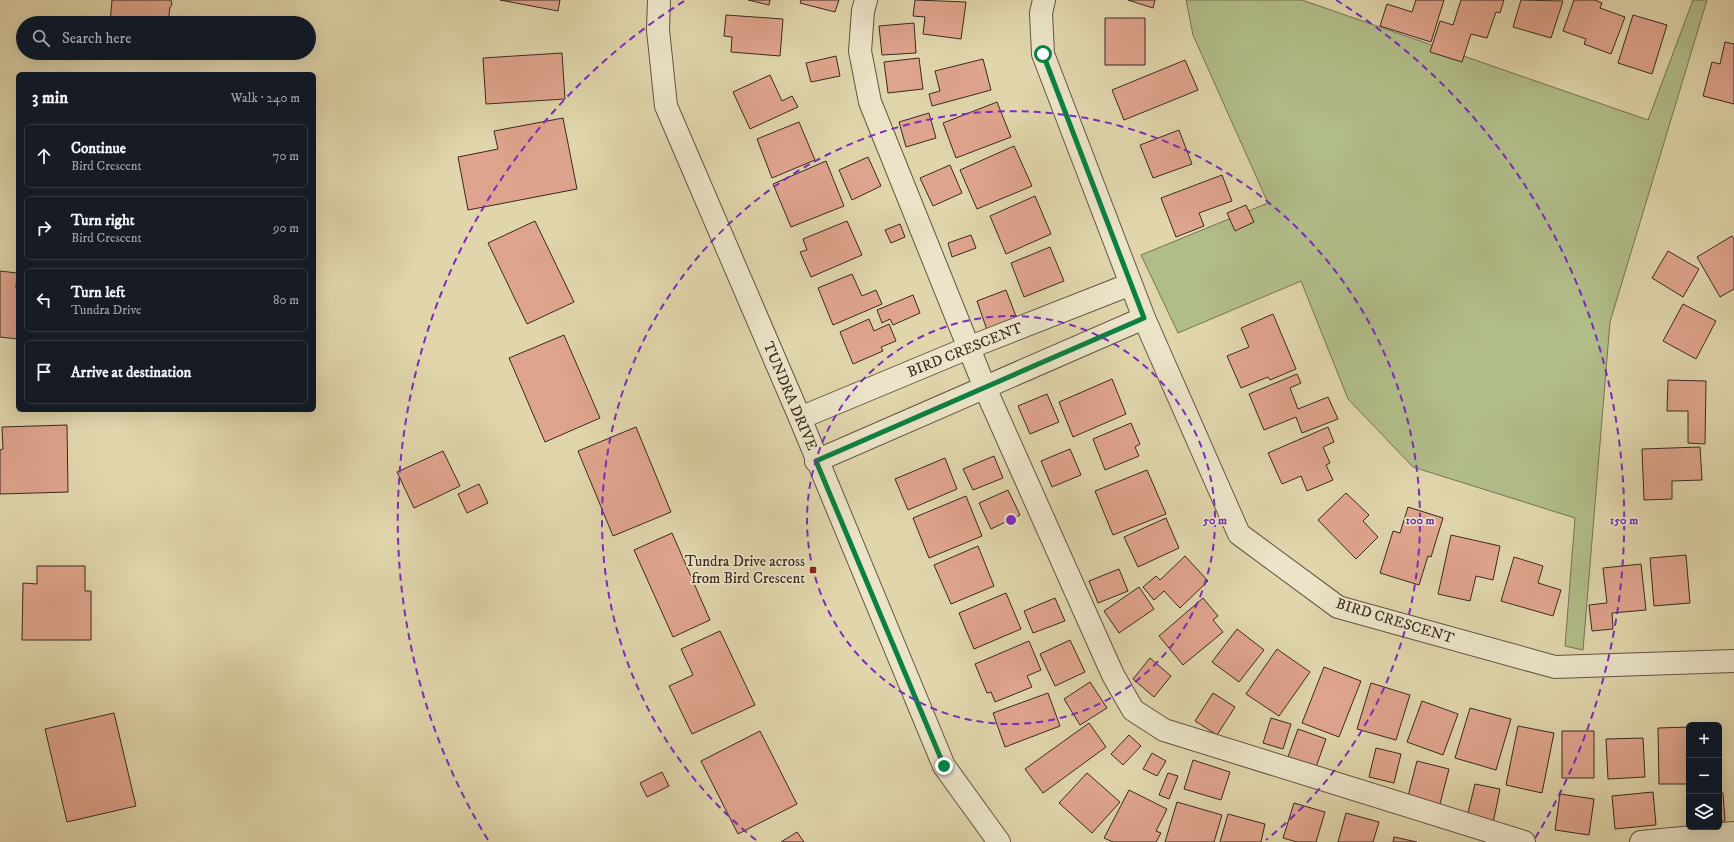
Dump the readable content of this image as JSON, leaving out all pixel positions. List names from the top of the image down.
{
  "streets": {
    "street": ["BIRD CRESCENT", "TUNDRA DRIVE"]
  },
  "crossings": [
    ["BIRD CRESCENT", "TUNDRA DRIVE"]
  ],
  "places": {
    "transit": ["Tundra Drive across from Bird Crescent"]
  },
  "page": {
    "search": "Search here",
    "heading": ["3 min", "Walk · 240 m"],
    "list": [
      ["Continue", "Bird Crescent", "70 m"],
      ["Turn right", "Bird Crescent", "90 m"],
      ["Turn left", "Tundra Drive", "80 m"],
      "Arrive at destination"
    ],
    "map_buttons": ["+", "−"]
  },
  "rings": ["50 m", "100 m", "150 m"]
}
